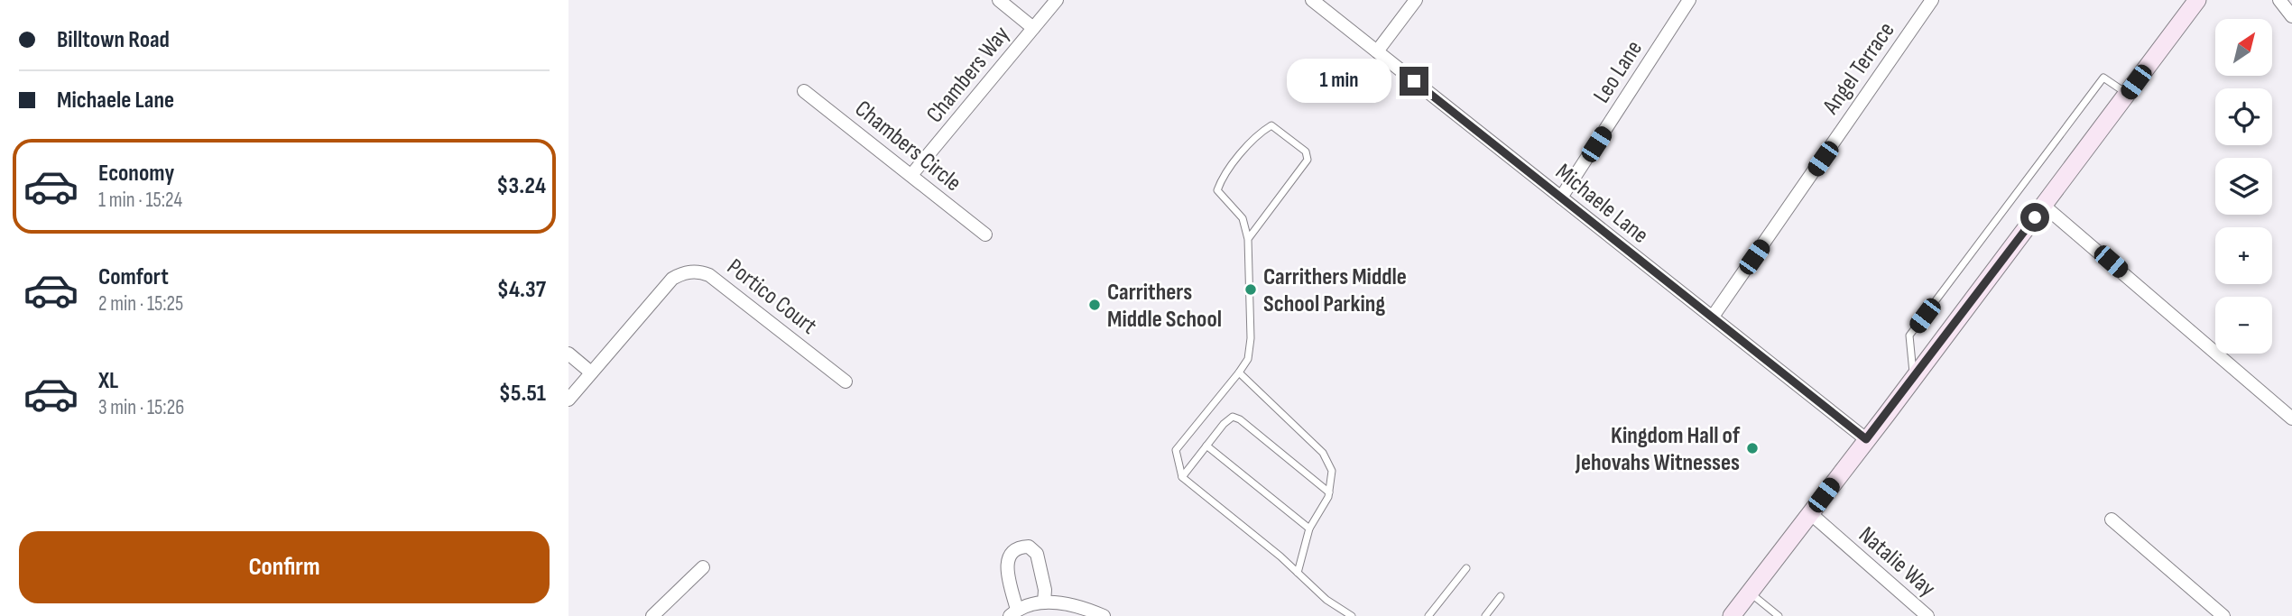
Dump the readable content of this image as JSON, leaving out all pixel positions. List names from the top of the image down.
{
  "streets": {
    "street": [
      "Angel Terrace",
      "Leo Lane",
      "Chambers Way",
      "Chambers Circle",
      "Michaele Lane",
      "Portico Court",
      "Natalie Way"
    ]
  },
  "crossings": [
    ["Angel Terrace", "Michaele Lane"],
    ["Leo Lane", "Michaele Lane"],
    ["Chambers Way", "Chambers Circle"]
  ],
  "places": ["Carrithers Middle School Parking", "Carrithers Middle School", "Kingdom Hall of Jehovahs Witnesses"],
  "north": "top right",
  "page": {
    "banner": ["Billtown Road", "Michaele Lane"],
    "map_buttons": ["+", "−"],
    "bubble": "1 min",
    "list": [
      {
        "name": "Economy",
        "note": "1 min · 15:24",
        "value": "$3.24"
      },
      {
        "name": "Comfort",
        "note": "2 min · 15:25",
        "value": "$4.37"
      },
      {
        "name": "XL",
        "note": "3 min · 15:26",
        "value": "$5.51"
      }
    ],
    "buttons": "Confirm"
  }
}
